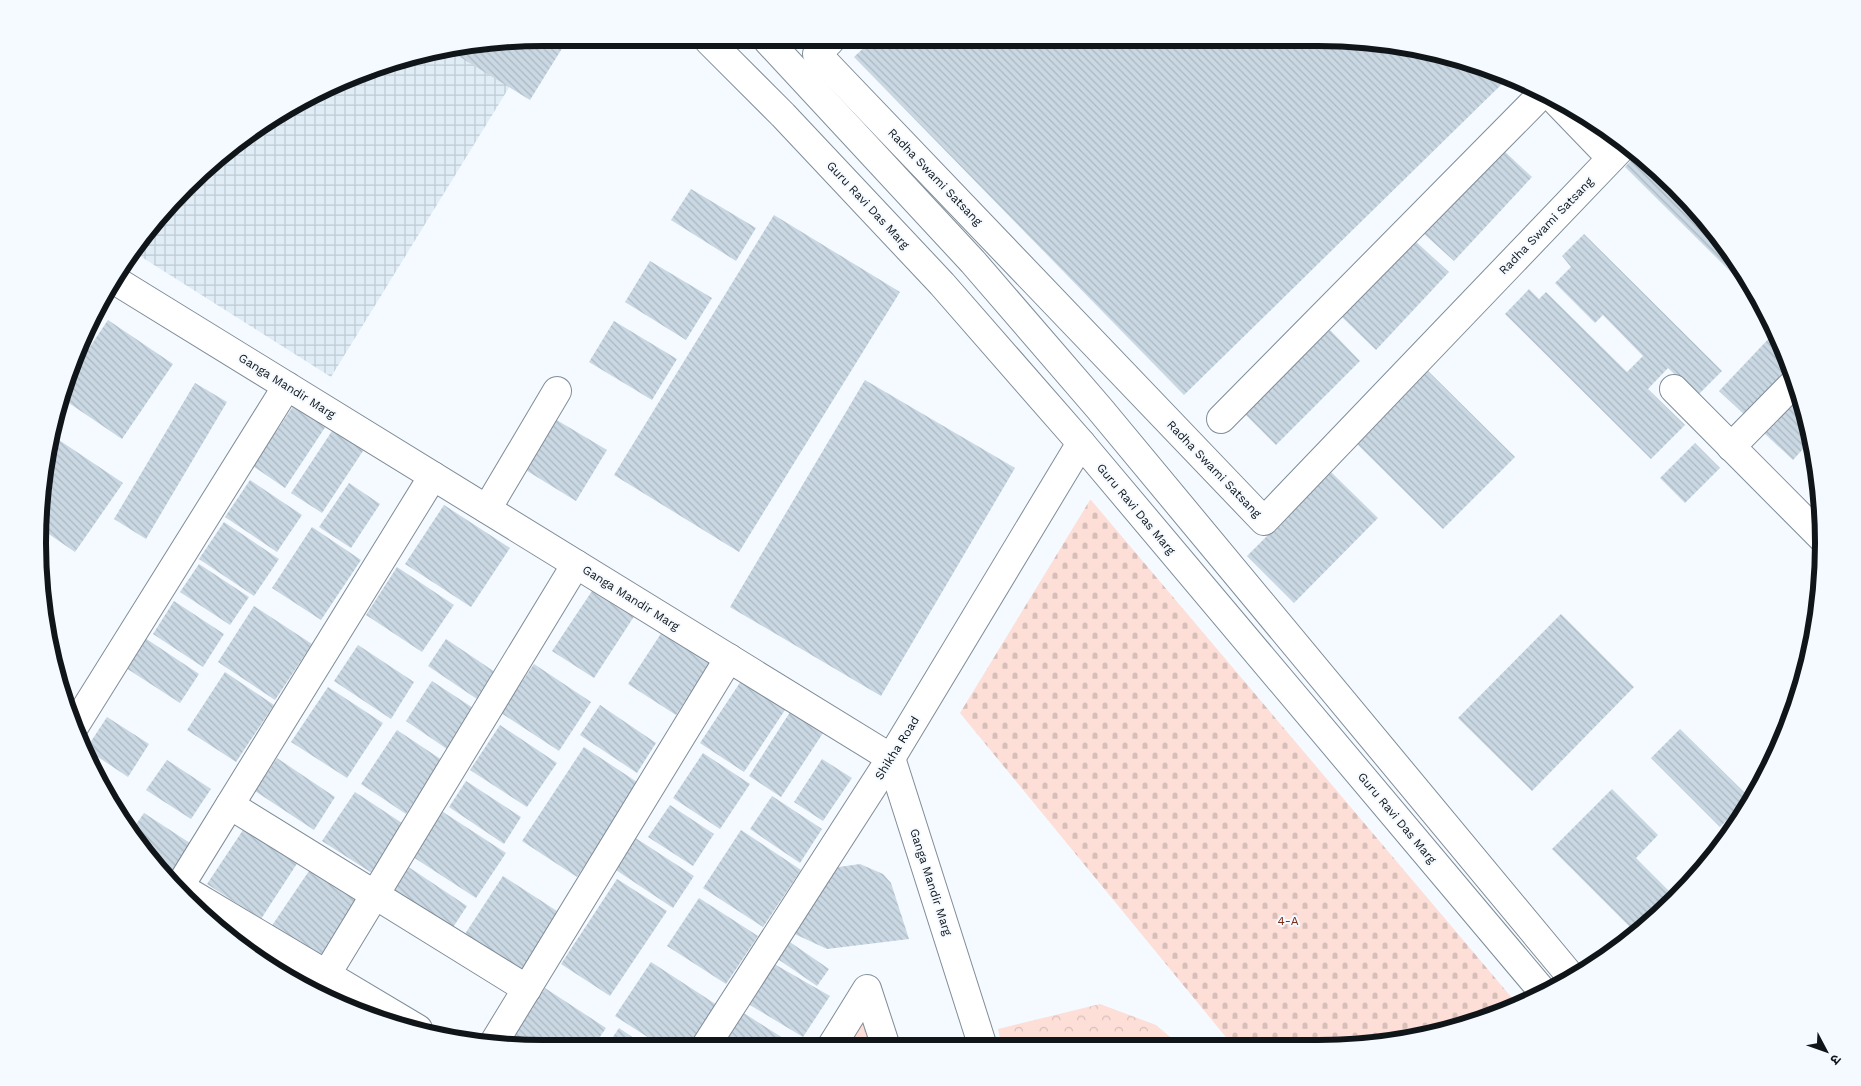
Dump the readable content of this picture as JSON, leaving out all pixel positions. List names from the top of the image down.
{
  "streets": {
    "street": [
      "Radha Swami Satsang",
      "Guru Ravi Das Marg",
      "Ganga Mandir Marg",
      "Shikha Road"
    ]
  },
  "crossings": [
    ["Guru Ravi Das Marg", "Shikha Road"],
    ["Ganga Mandir Marg", "Shikha Road"]
  ],
  "parks": ["4-A"],
  "north": "bottom right"
}
